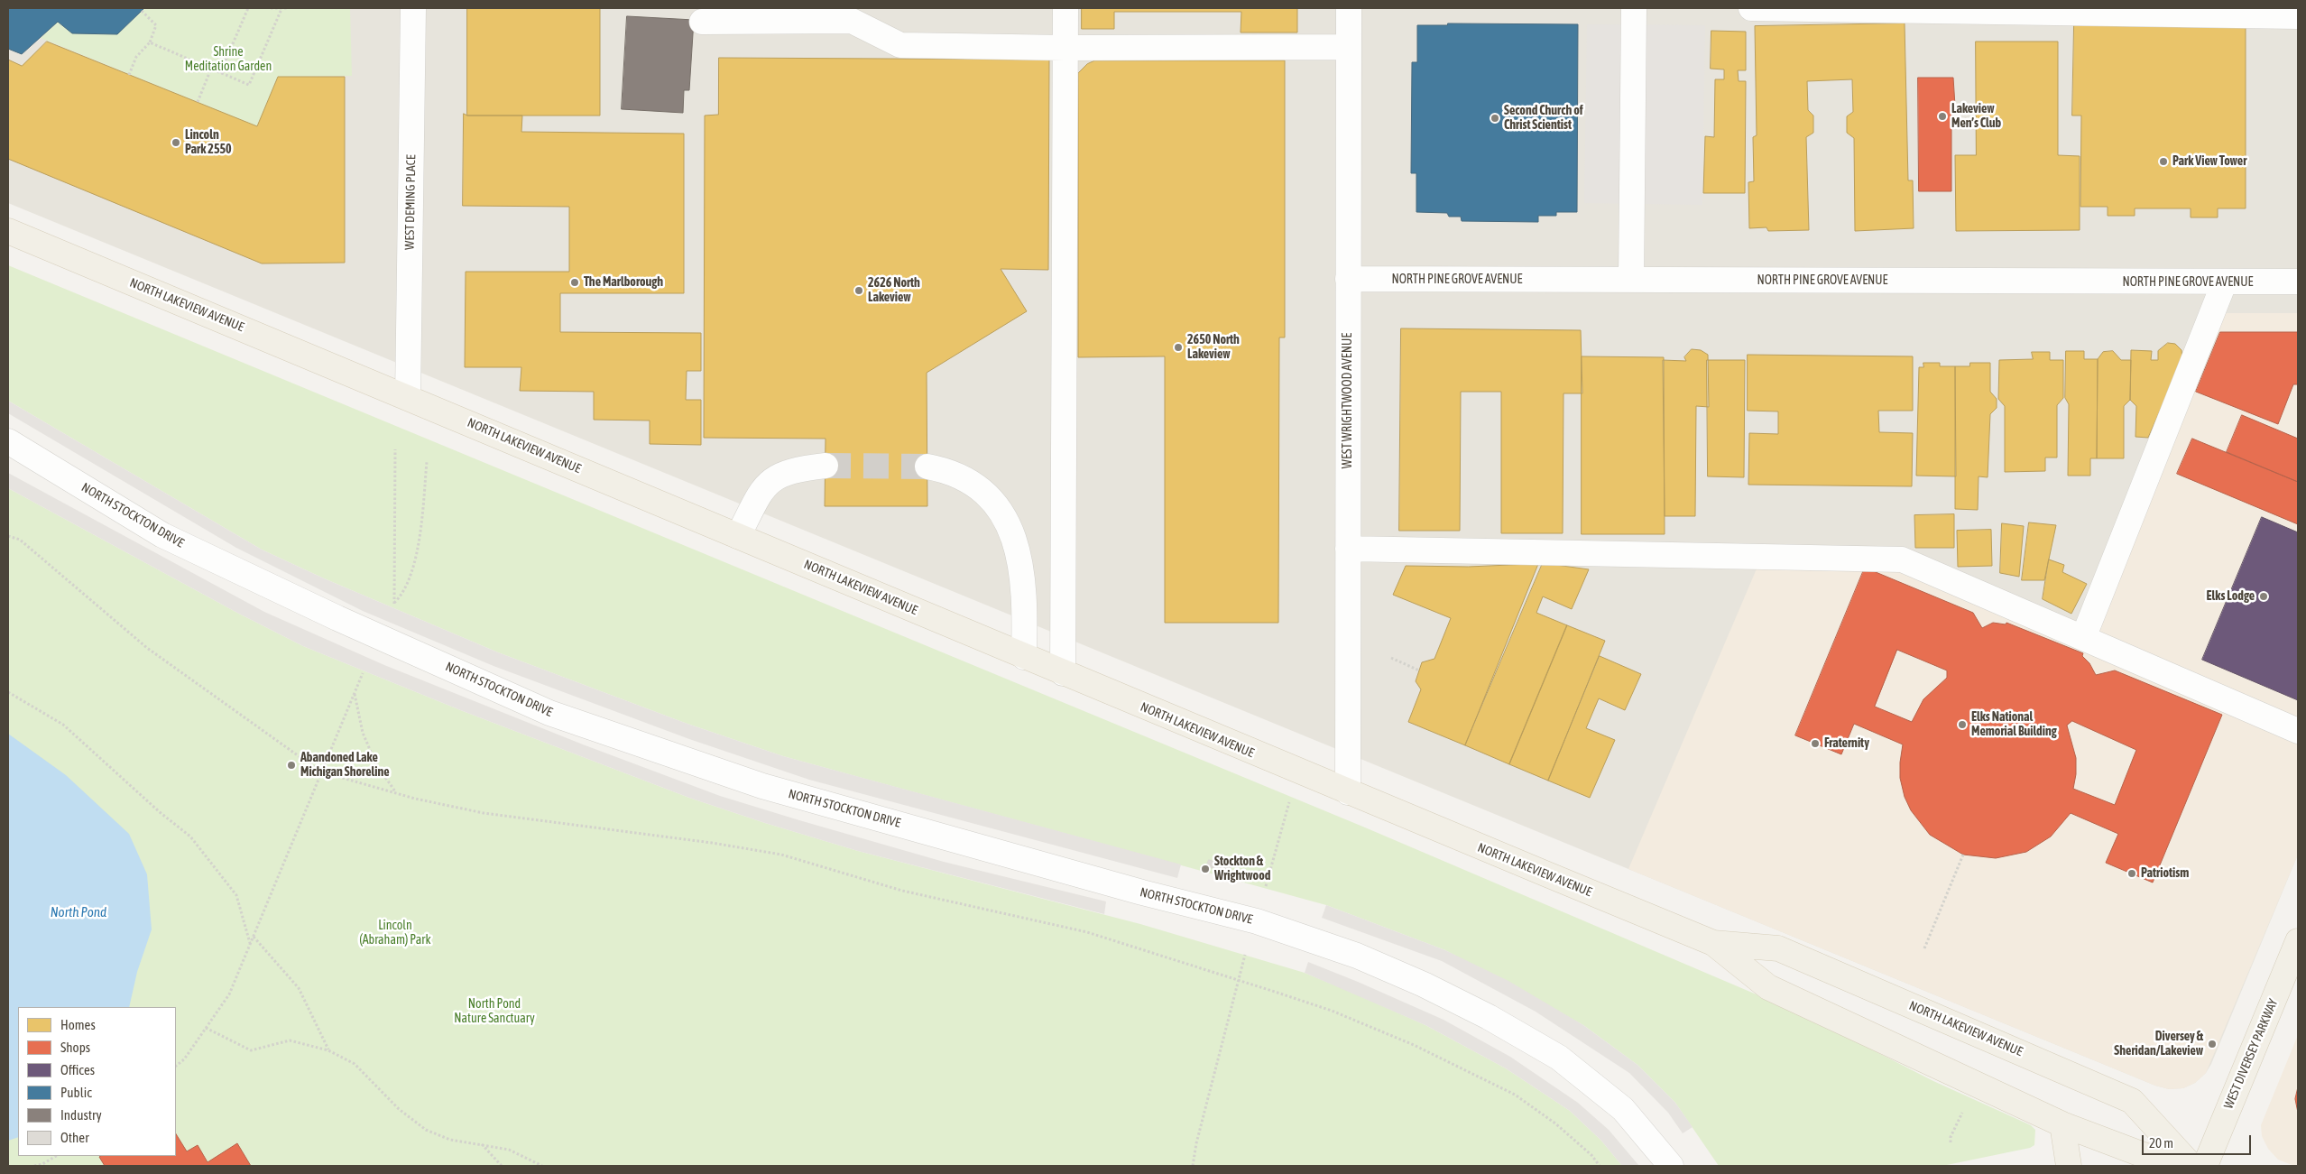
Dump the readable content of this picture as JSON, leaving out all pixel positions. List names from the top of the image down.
{
  "streets": {
    "main road": ["NORTH LAKEVIEW AVENUE", "WEST DIVERSEY PARKWAY"],
    "street": [
      "WEST DEMING PLACE",
      "NORTH PINE GROVE AVENUE",
      "WEST WRIGHTWOOD AVENUE",
      "NORTH STOCKTON DRIVE"
    ]
  },
  "crossings": [
    ["WEST DEMING PLACE", "NORTH LAKEVIEW AVENUE"],
    ["NORTH PINE GROVE AVENUE", "WEST WRIGHTWOOD AVENUE"],
    ["NORTH LAKEVIEW AVENUE", "WEST WRIGHTWOOD AVENUE"]
  ],
  "water": ["North Pond"],
  "parks": ["Shrine Meditation Garden", "Lincoln (Abraham) Park", "North Pond Nature Sanctuary"],
  "places": [
    "Lakeview Men’s Club",
    "Second Church of Christ Scientist",
    "Lincoln Park 2550",
    "Park View Tower",
    "The Marlborough",
    "2626 North Lakeview",
    "2650 North Lakeview",
    "Elks Lodge",
    "Elks National Memorial Building",
    "Fraternity",
    "Abandoned Lake Michigan Shoreline",
    "Stockton & Wrightwood",
    "Patriotism",
    "Diversey & Sheridan/Lakeview"
  ],
  "legend": [
    "Homes",
    "Shops",
    "Offices",
    "Public",
    "Industry",
    "Other"
  ],
  "scale_bar": "20 m"
}
